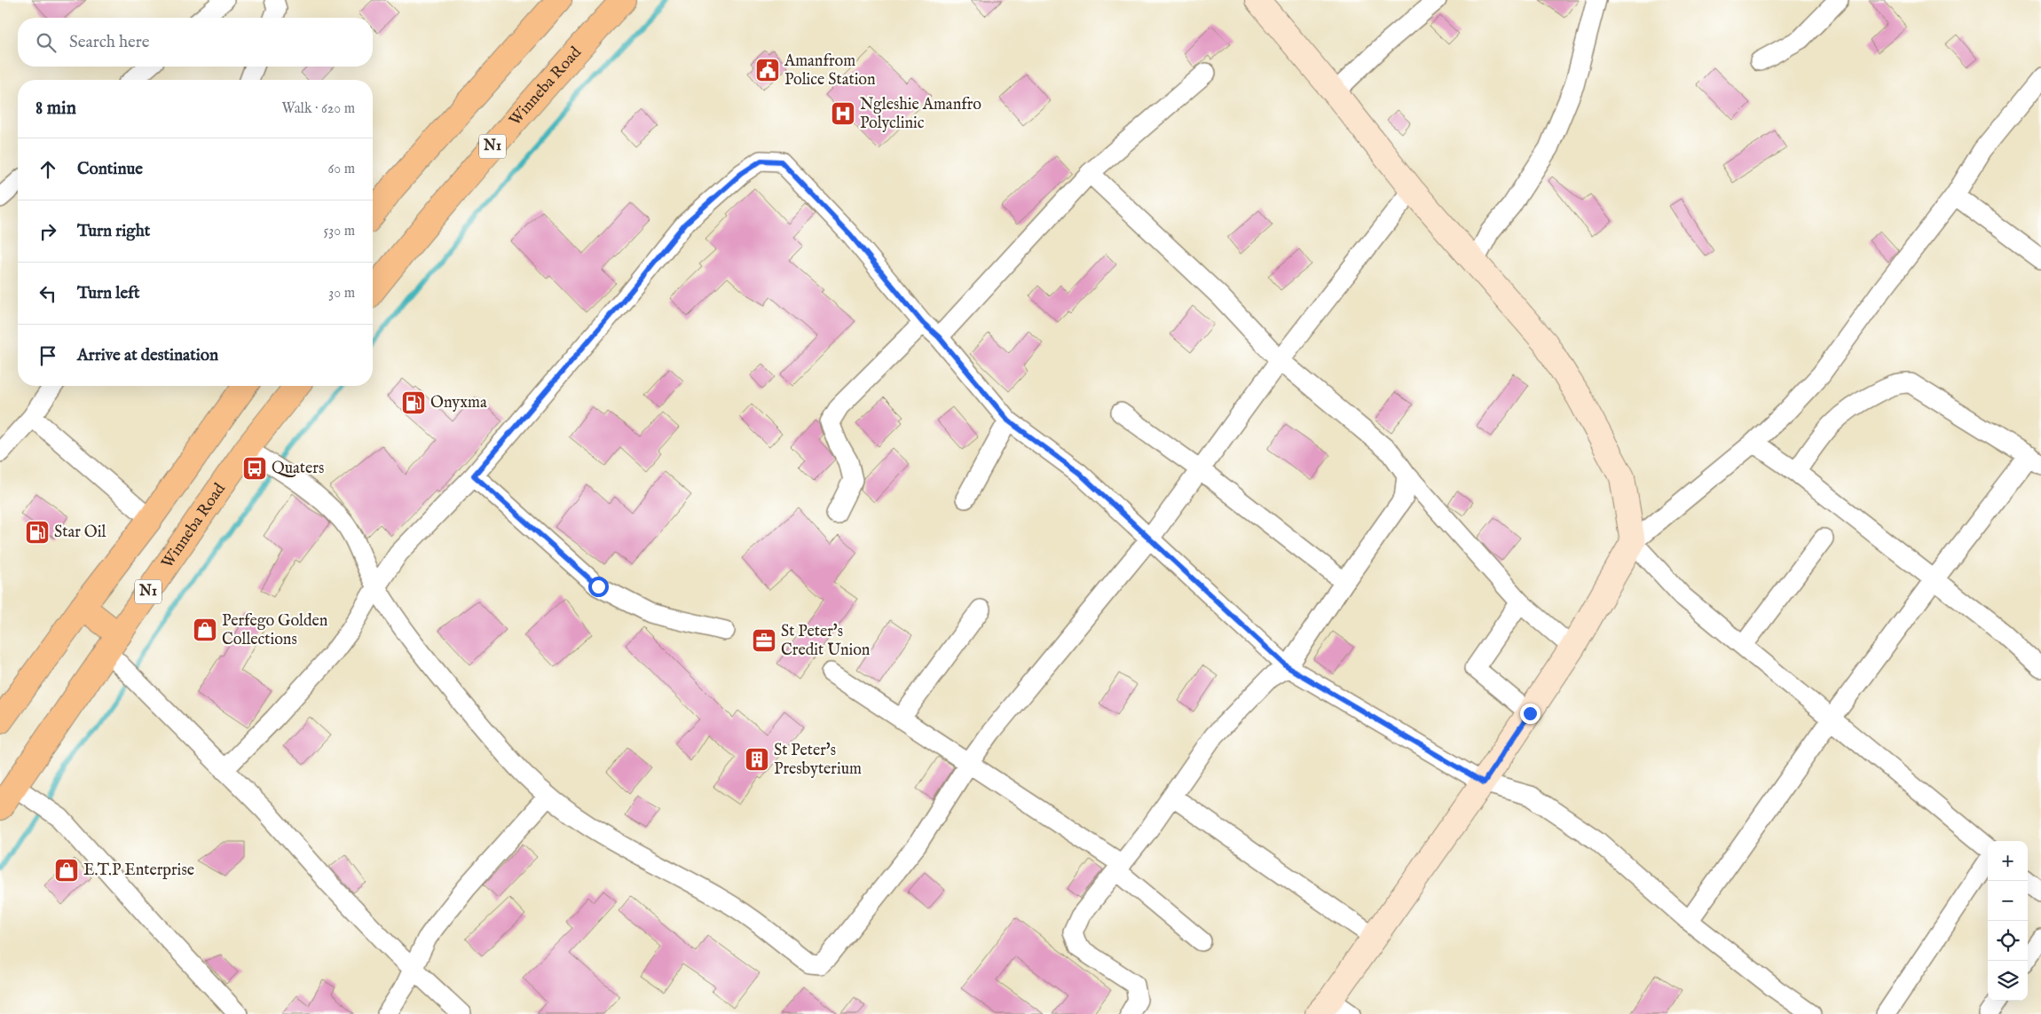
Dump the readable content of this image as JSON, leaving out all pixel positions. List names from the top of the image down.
{
  "streets": {
    "highway": ["Winneba Road", "N1"]
  },
  "places": {
    "public building": ["Amanfrom Police Station"],
    "hospital": ["Ngleshie Amanfro Polyclinic"],
    "fuel station": ["Onyxma", "Star Oil"],
    "bus stop": ["Quaters"],
    "shop": ["Perfego Golden Collections", "E.T.P Enterprise"],
    "office": ["St Peter's Credit Union"],
    "building": ["St Peter's Presbyterium"]
  },
  "page": {
    "search": "Search here",
    "heading": ["8 min", "Walk · 620 m"],
    "list": [
      ["Continue", "60 m"],
      ["Turn right", "530 m"],
      ["Turn left", "30 m"],
      "Arrive at destination"
    ],
    "map_buttons": ["+", "−"]
  }
}
